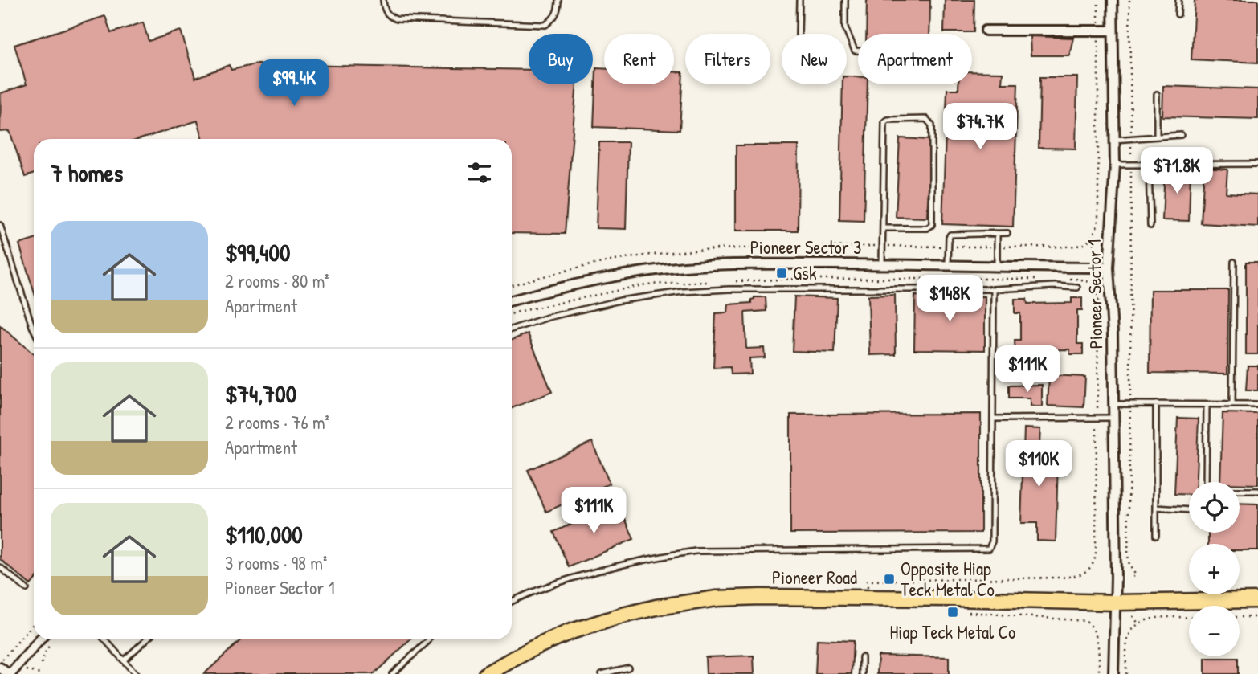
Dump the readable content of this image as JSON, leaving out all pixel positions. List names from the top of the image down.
{
  "streets": {
    "main road": ["Pioneer Road"],
    "street": ["Pioneer Sector 3", "Pioneer Sector 1"]
  },
  "crossings": [
    ["Pioneer Sector 3", "Pioneer Sector 1"],
    ["Pioneer Sector 1", "Pioneer Road"]
  ],
  "places": {
    "transit": ["Gsk", "Opposite Hiap Teck Metal Co", "Hiap Teck Metal Co"]
  },
  "page": {
    "chip": [
      "Buy",
      "Rent",
      "Filters",
      "New",
      "Apartment"
    ],
    "price": [
      "$99.4K",
      "$74.7K",
      "$71.8K",
      "$148K",
      "$111K",
      "$110K",
      "$111K"
    ],
    "heading": "7 homes",
    "list": [
      {
        "name": "$99,400",
        "note": "2 rooms · 80 m² · Apartment"
      },
      {
        "name": "$74,700",
        "note": "2 rooms · 76 m² · Apartment"
      },
      {
        "name": "$110,000",
        "note": "3 rooms · 98 m² · Pioneer Sector 1"
      }
    ],
    "map_buttons": ["+", "−"]
  }
}
